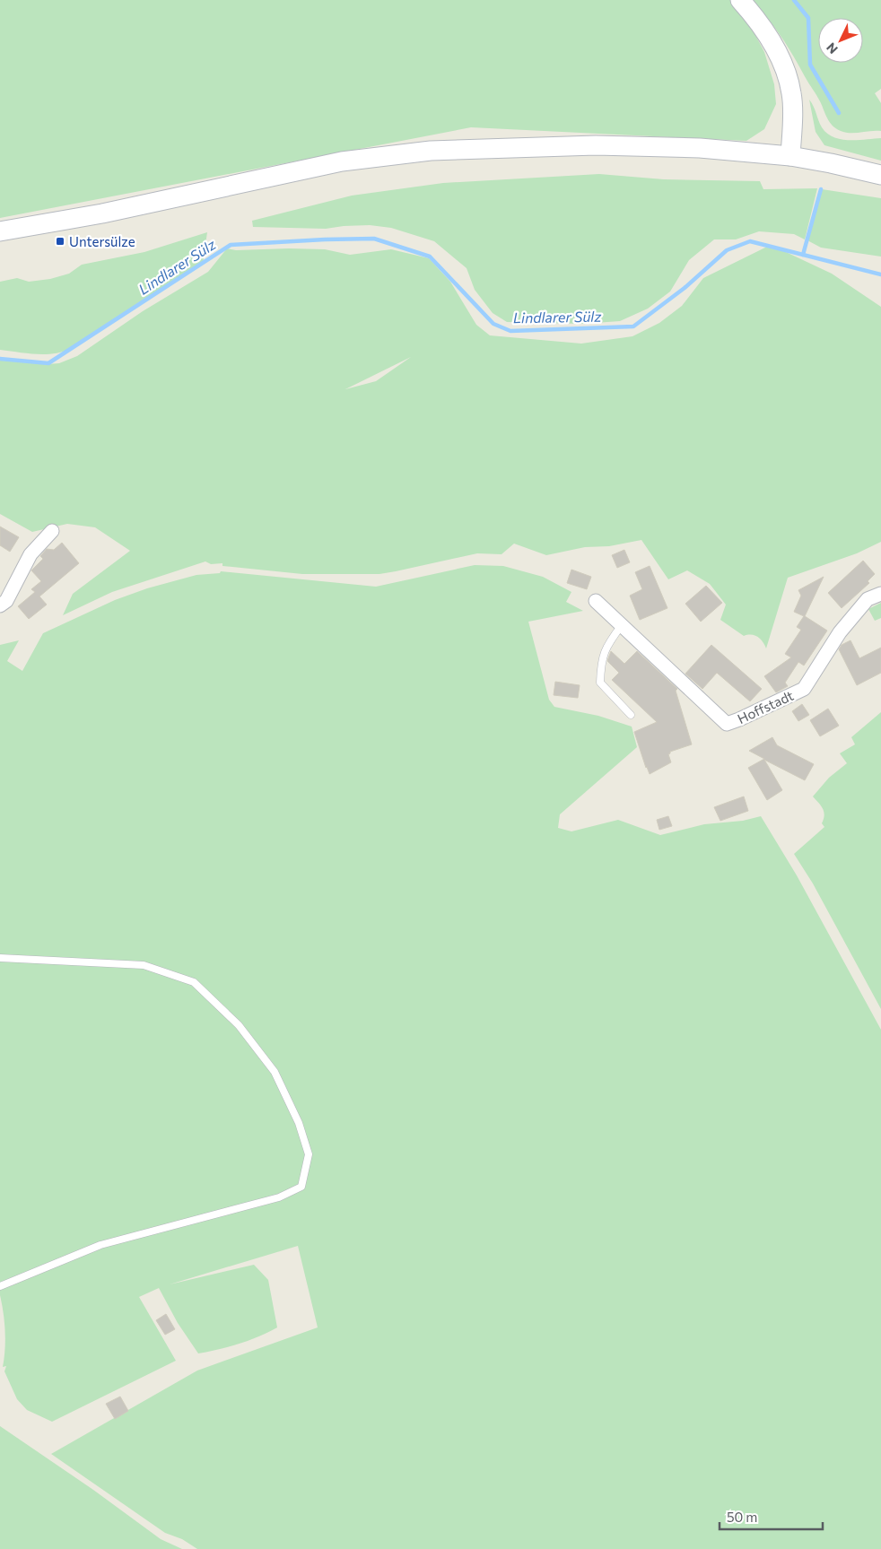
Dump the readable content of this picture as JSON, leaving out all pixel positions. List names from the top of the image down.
{
  "streets": {
    "street": ["Hoffstadt"]
  },
  "water": ["Lindlarer Sülz"],
  "places": {
    "transit": ["Untersülze"]
  },
  "scale_bar": "50 m",
  "north": "bottom left"
}
